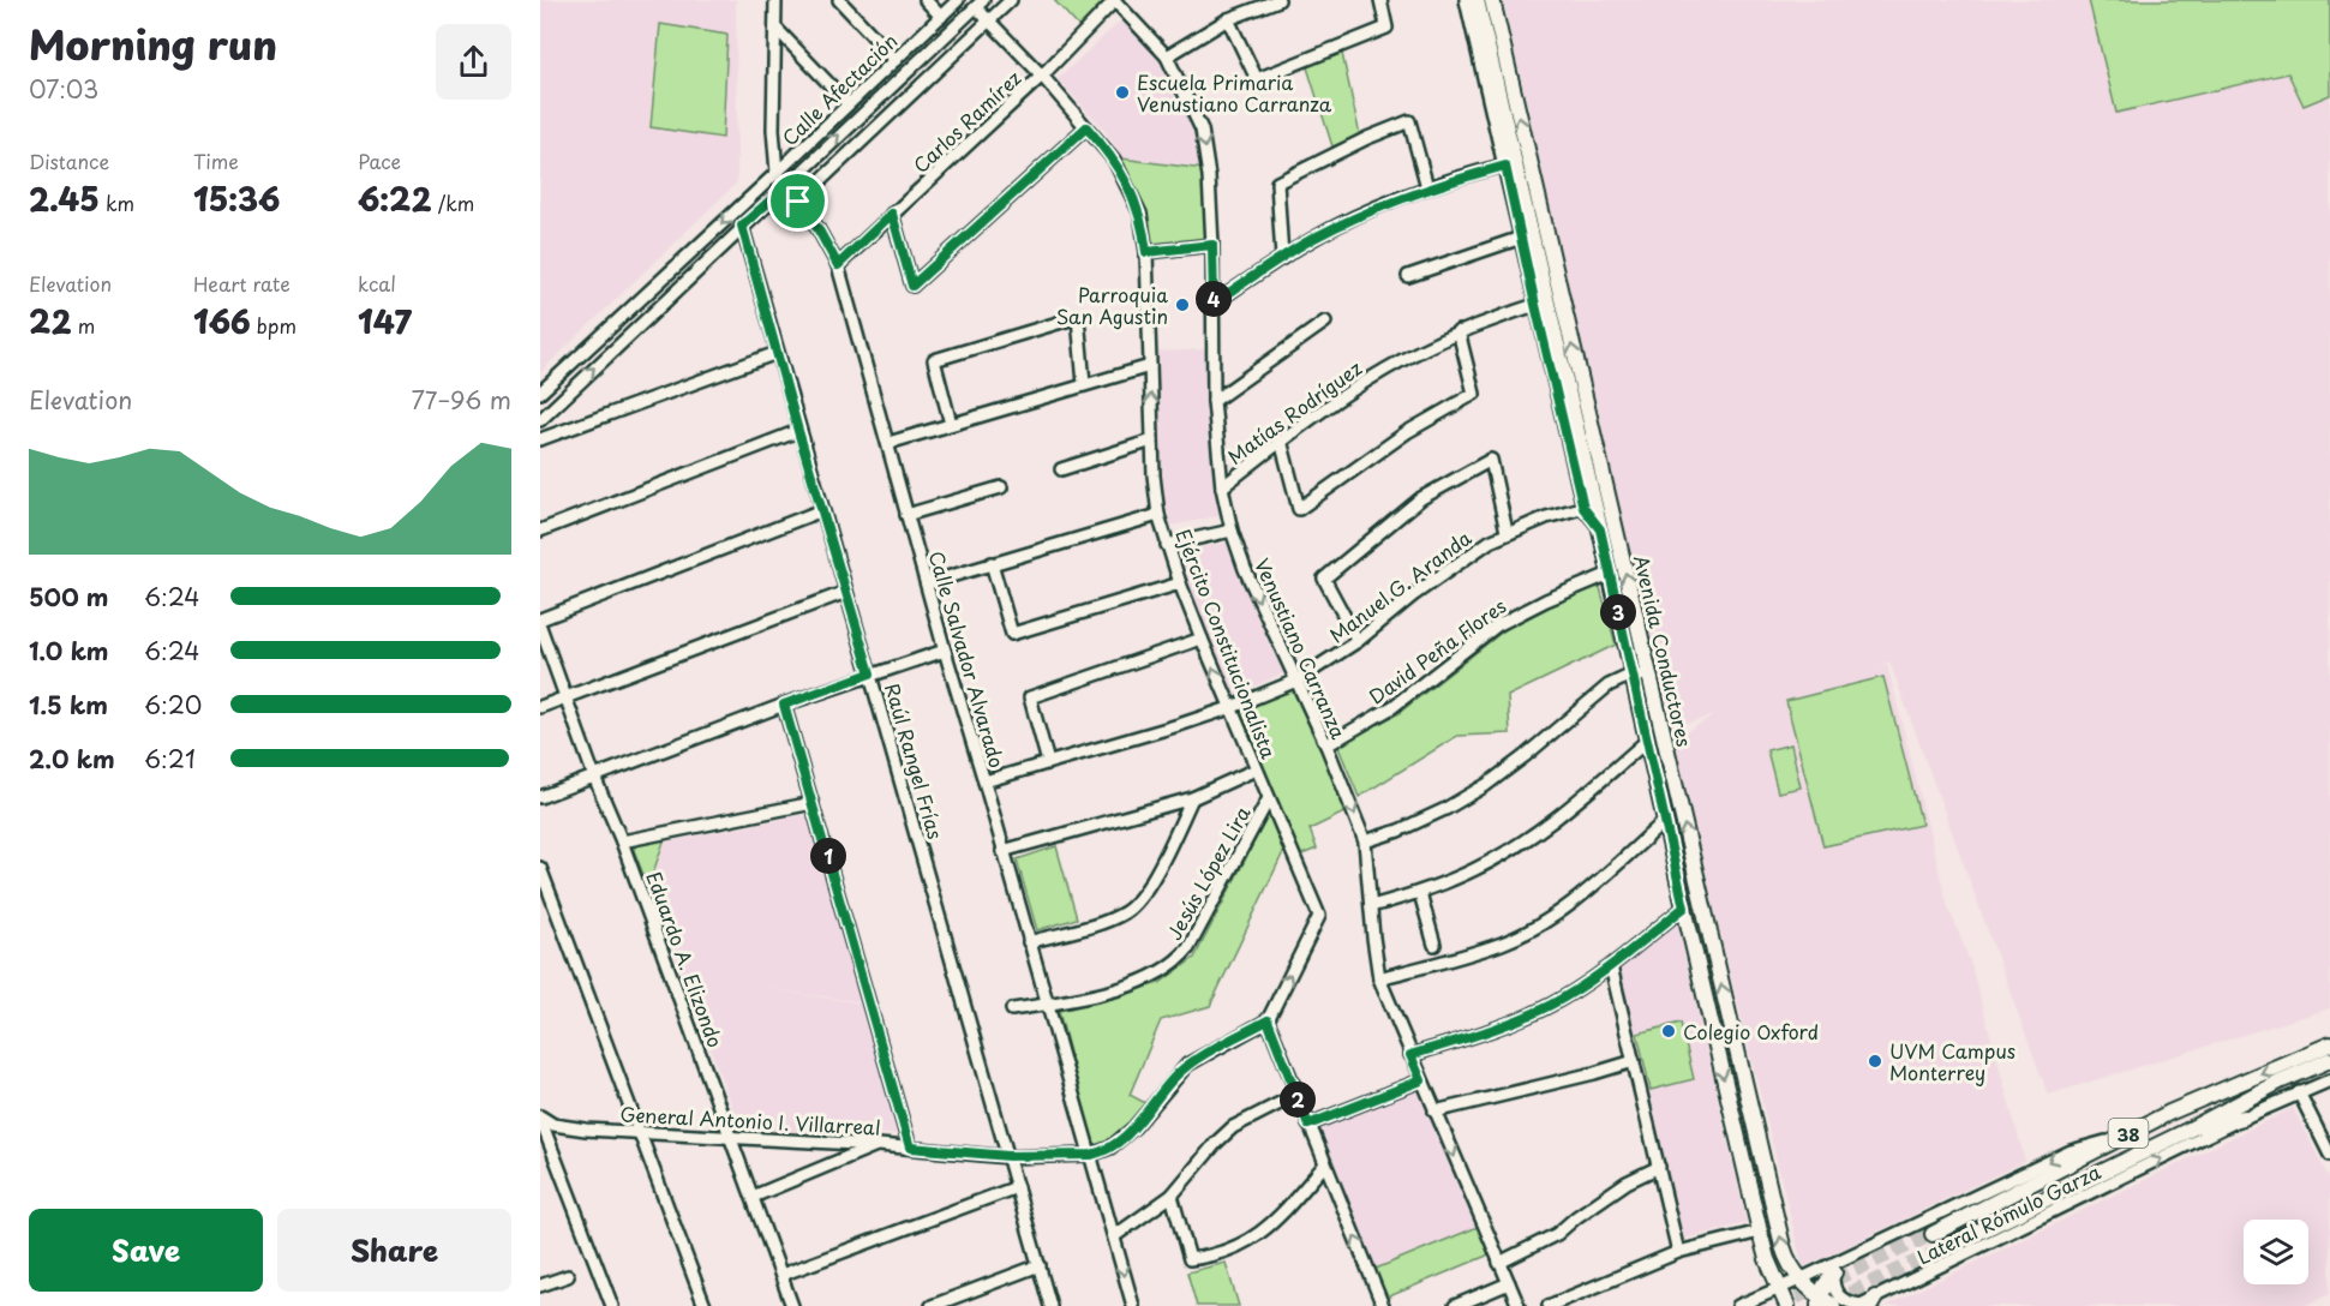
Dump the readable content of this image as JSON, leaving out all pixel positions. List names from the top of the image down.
{
  "streets": {
    "main road": ["Avenida Conductores", "38"],
    "street": [
      "Calle Afectación",
      "Carlos Ramírez",
      "Matías Rodríguez",
      "Manuel G. Aranda",
      "Ejército Constitucionalista",
      "Venustiano Carranza",
      "David Peña Flores",
      "Calle Salvador Alvarado",
      "Raúl Rangel Frías",
      "Jesús López Lira",
      "Eduardo A. Elizondo",
      "General Antonio I. Villarreal",
      "Lateral Rómulo Garza"
    ]
  },
  "crossings": [
    ["Calle Afectación", "Calle Salvador Alvarado"],
    ["Carlos Ramírez", "Ejército Constitucionalista"],
    ["Carlos Ramírez", "Venustiano Carranza"],
    ["Carlos Ramírez", "Calle Salvador Alvarado"],
    ["Matías Rodríguez", "Venustiano Carranza"],
    ["Matías Rodríguez", "Avenida Conductores"],
    ["Manuel G. Aranda", "Ejército Constitucionalista"],
    ["Manuel G. Aranda", "Venustiano Carranza"],
    ["Manuel G. Aranda", "Avenida Conductores"],
    ["Manuel G. Aranda", "Calle Salvador Alvarado"],
    ["Ejército Constitucionalista", "Jesús López Lira"],
    ["Venustiano Carranza", "David Peña Flores"],
    ["David Peña Flores", "Avenida Conductores"],
    ["Avenida Conductores", "Lateral Rómulo Garza"],
    ["Calle Salvador Alvarado", "Jesús López Lira"],
    ["Calle Salvador Alvarado", "General Antonio I. Villarreal"],
    ["Raúl Rangel Frías", "General Antonio I. Villarreal"],
    ["Eduardo A. Elizondo", "General Antonio I. Villarreal"],
    ["38", "Lateral Rómulo Garza"]
  ],
  "one_way": ["Venustiano Carranza"],
  "places": [
    "Escuela Primaria Venustiano Carranza",
    "Parroquia San Agustin",
    "Colegio Oxford",
    "UVM Campus Monterrey"
  ],
  "page": {
    "heading": ["Morning run", "07:03"],
    "stats": [
      ["Distance", "2.45 km"],
      ["Time", "15:36"],
      ["Pace", "6:22 /km"],
      ["Elevation", "22 m"],
      ["Heart rate", "166 bpm"],
      ["kcal", "147"]
    ],
    "pins": [
      "4",
      "3",
      "1",
      "2"
    ],
    "chart": ["Elevation", "77–96 m"],
    "list": [
      {
        "name": "500 m",
        "note": "6:24"
      },
      {
        "name": "1.0 km",
        "note": "6:24"
      },
      {
        "name": "1.5 km",
        "note": "6:20"
      },
      {
        "name": "2.0 km",
        "note": "6:21"
      }
    ],
    "buttons": ["Save", "Share"]
  }
}
